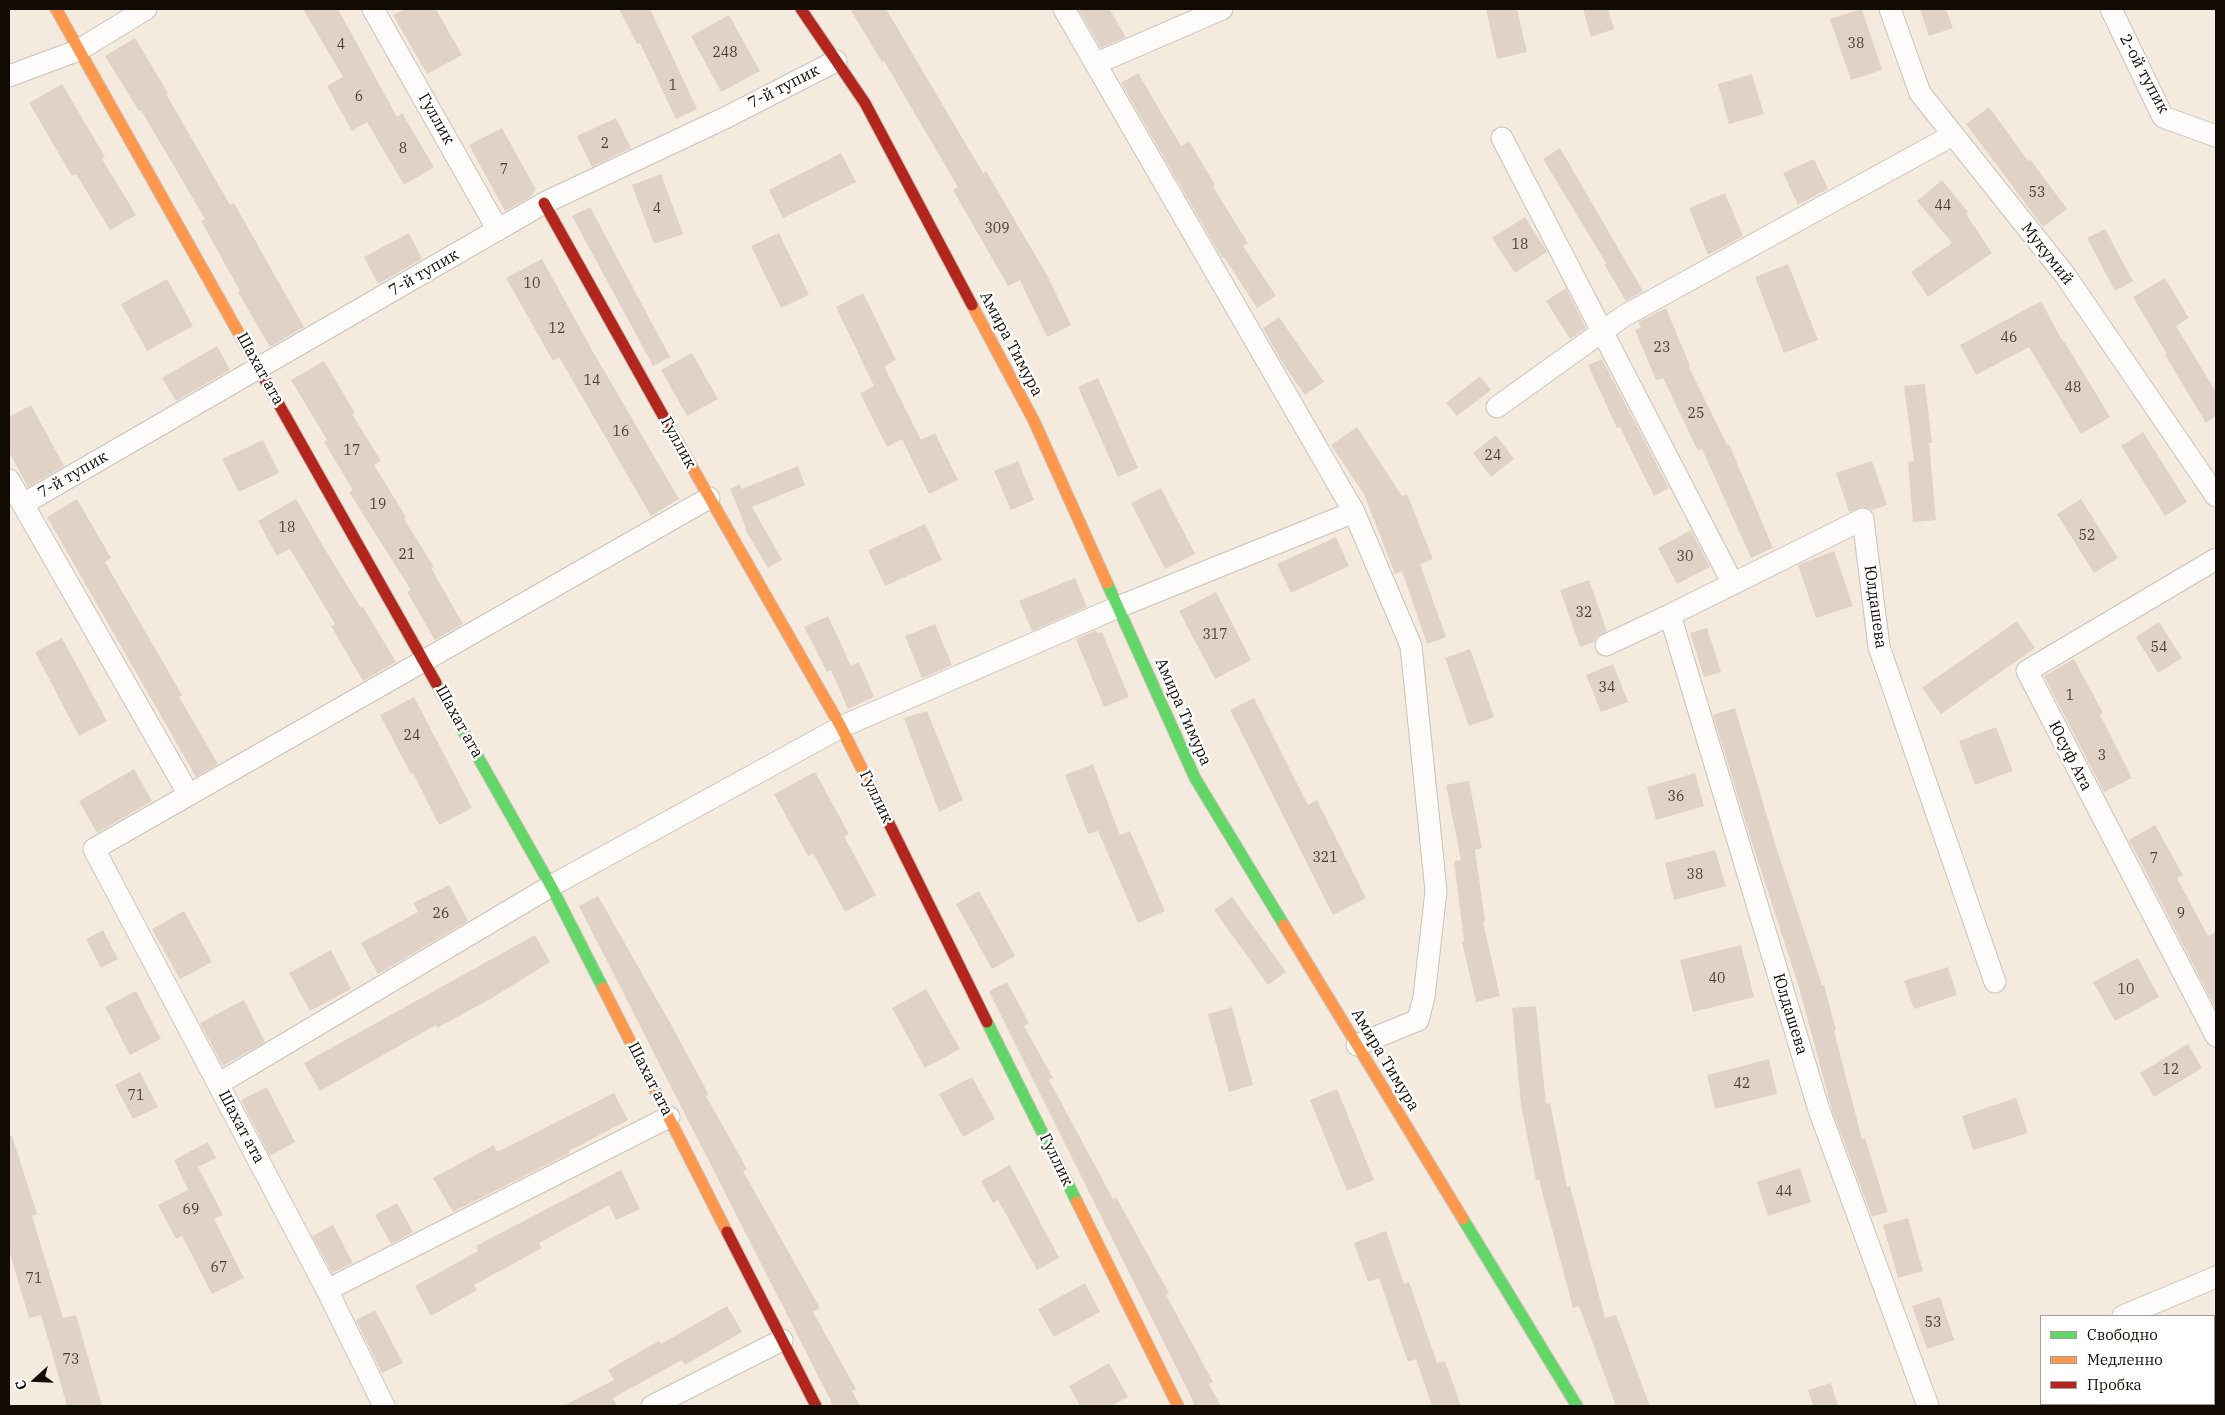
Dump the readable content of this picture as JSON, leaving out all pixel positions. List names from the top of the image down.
{
  "streets": {
    "street": [
      "2-ой тупик",
      "7-й тупик",
      "Гуллик",
      "Мукумий",
      "Амира Тимура",
      "Шахат ата",
      "Юлдашева",
      "Юсуф Ата"
    ]
  },
  "crossings": [
    ["7-й тупик", "Гуллик"],
    ["7-й тупик", "Амира Тимура"],
    ["7-й тупик", "Шахат ата"]
  ],
  "house_numbers": [
    "38",
    "4",
    "248",
    "1",
    "6",
    "2",
    "8",
    "7",
    "53",
    "44",
    "4",
    "309",
    "18",
    "10",
    "12",
    "46",
    "23",
    "14",
    "48",
    "25",
    "16",
    "17",
    "24",
    "19",
    "18",
    "52",
    "21",
    "30",
    "32",
    "317",
    "54",
    "34",
    "1",
    "24",
    "3",
    "36",
    "321",
    "7",
    "38",
    "26",
    "9",
    "40",
    "10",
    "12",
    "42",
    "71",
    "44",
    "69",
    "67",
    "71",
    "53",
    "73"
  ],
  "legend": ["Свободно", "Медленно", "Пробка"],
  "north": "left"
}
